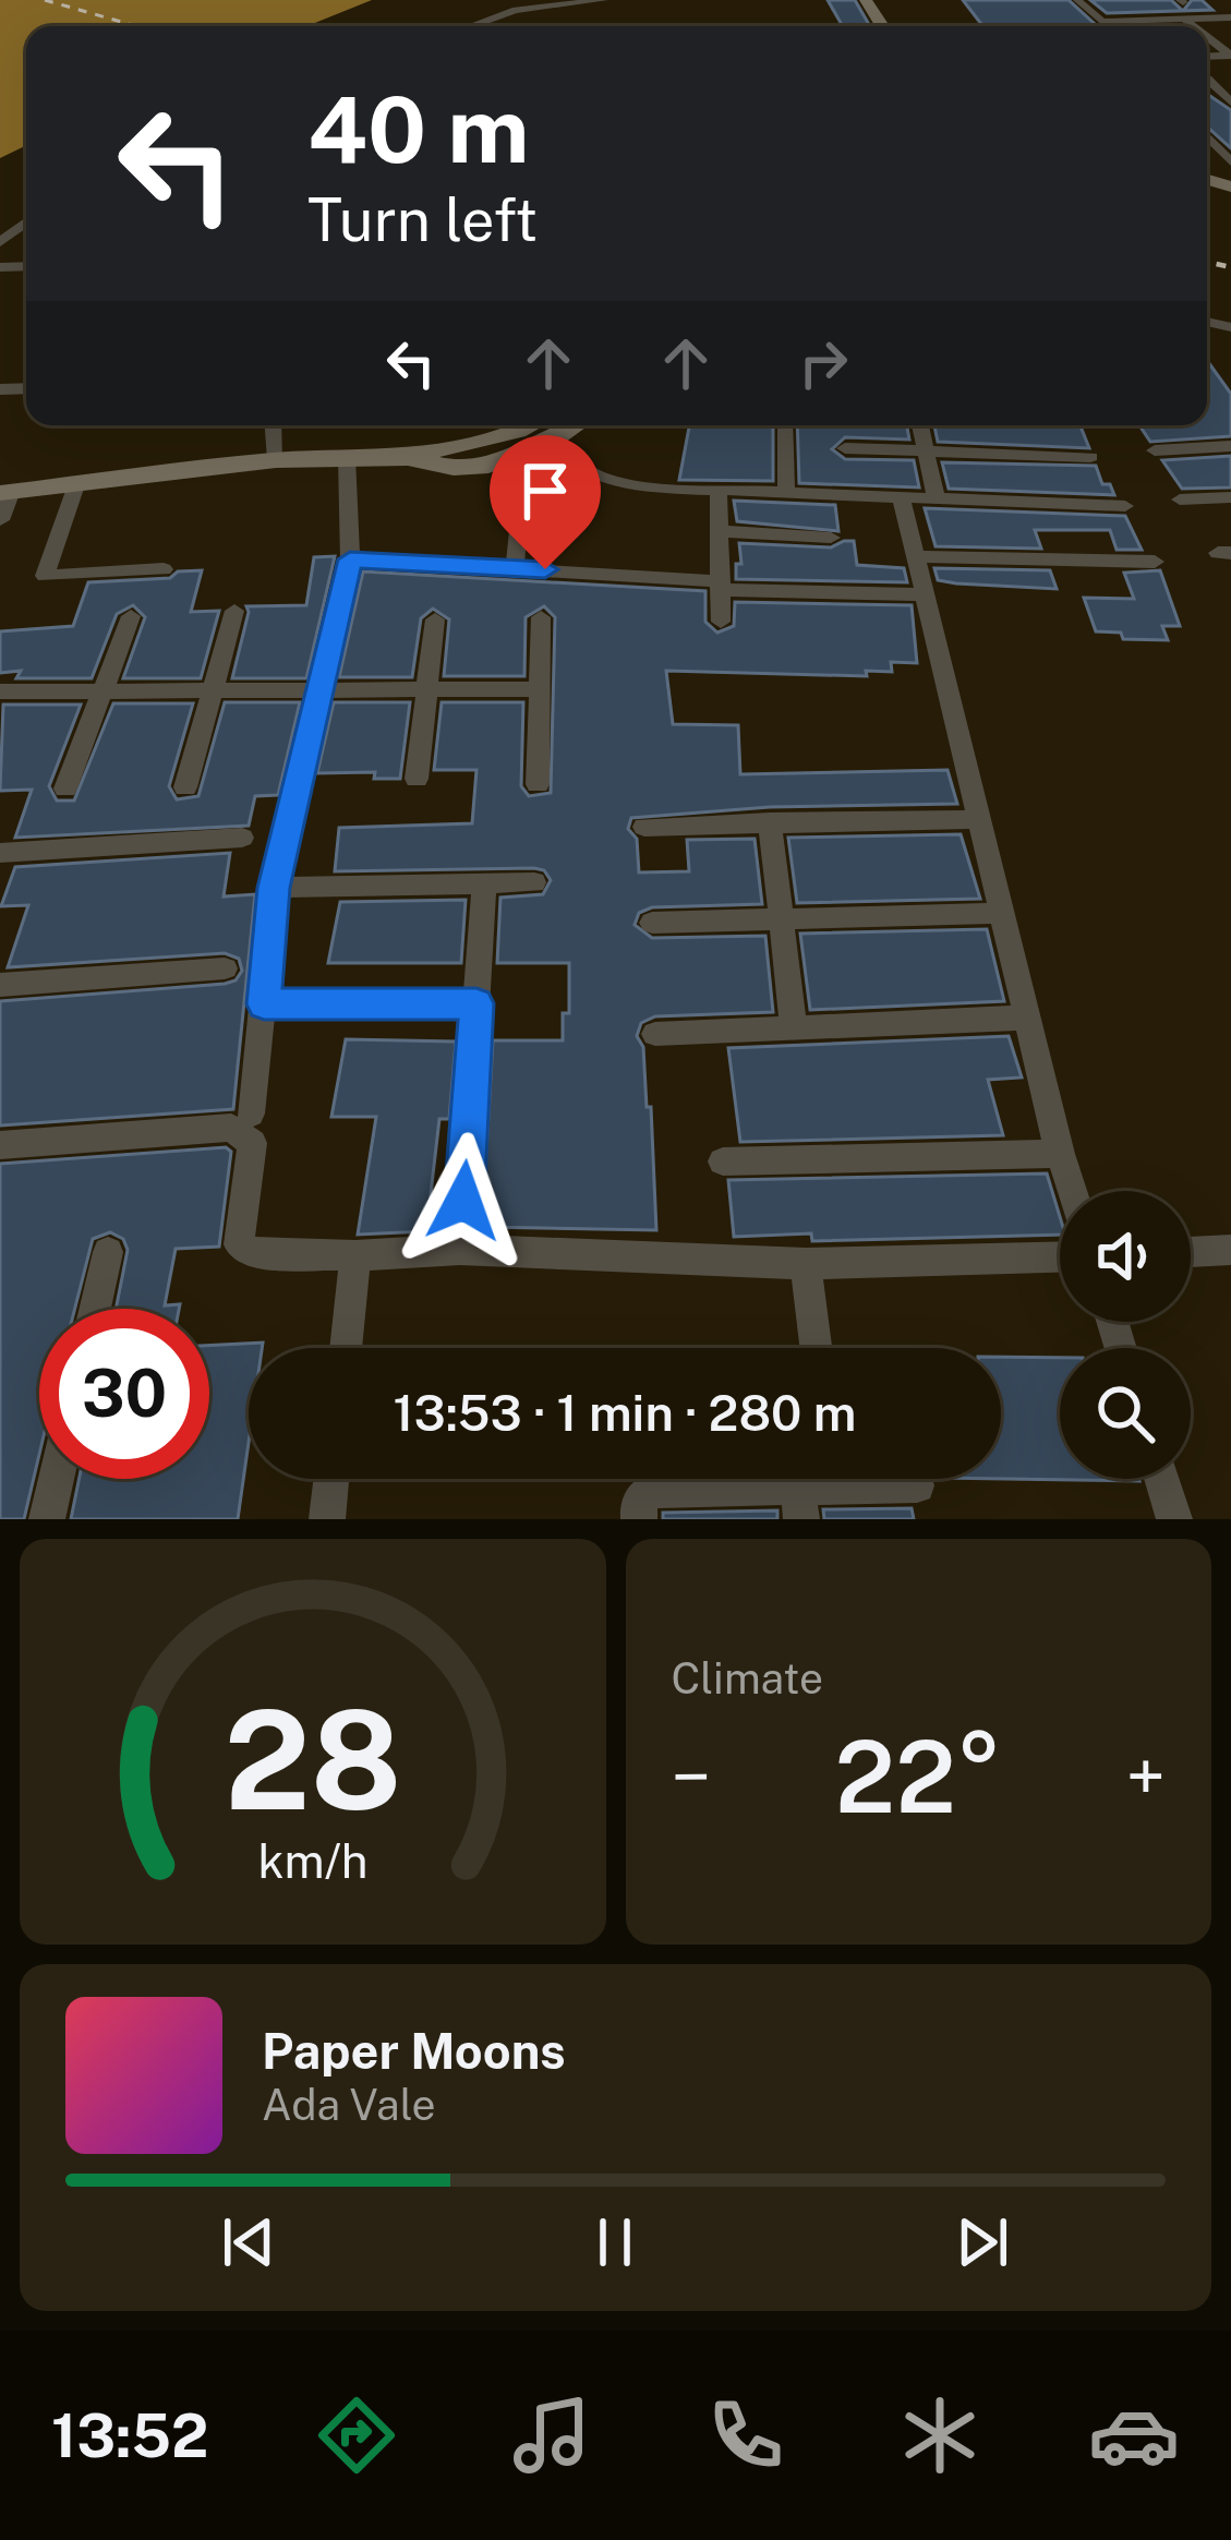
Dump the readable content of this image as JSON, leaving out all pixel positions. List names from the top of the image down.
{
  "page": {
    "turn": ["40 m", "Turn left"],
    "limit": "30",
    "trip": "13:53 · 1 min · 280 m",
    "tile": "Climate",
    "heat": ["−", "22°", "+"],
    "song": ["Paper Moons", "Ada Vale"],
    "tabs": "13:52",
    "gauge": ["28", "km/h"]
  }
}
